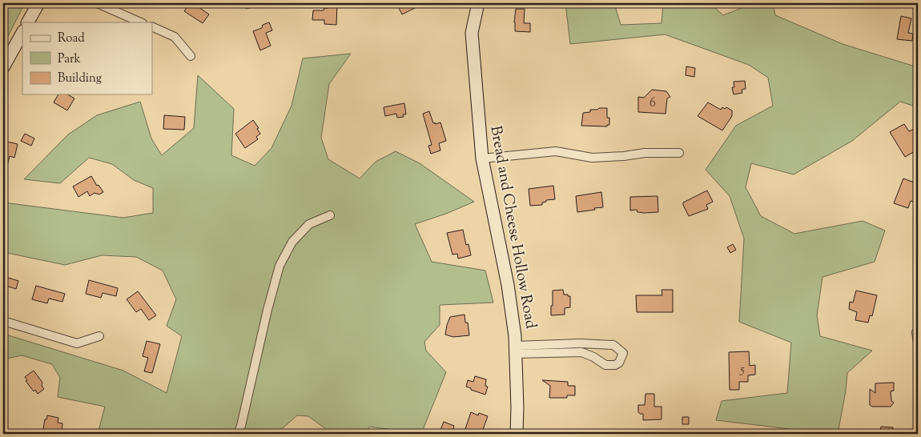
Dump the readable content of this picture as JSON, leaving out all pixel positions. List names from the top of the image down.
{
  "streets": {
    "main road": ["Bread and Cheese Hollow Road"]
  },
  "house_numbers": ["6", "5"],
  "legend": ["Road", "Park", "Building"]
}
